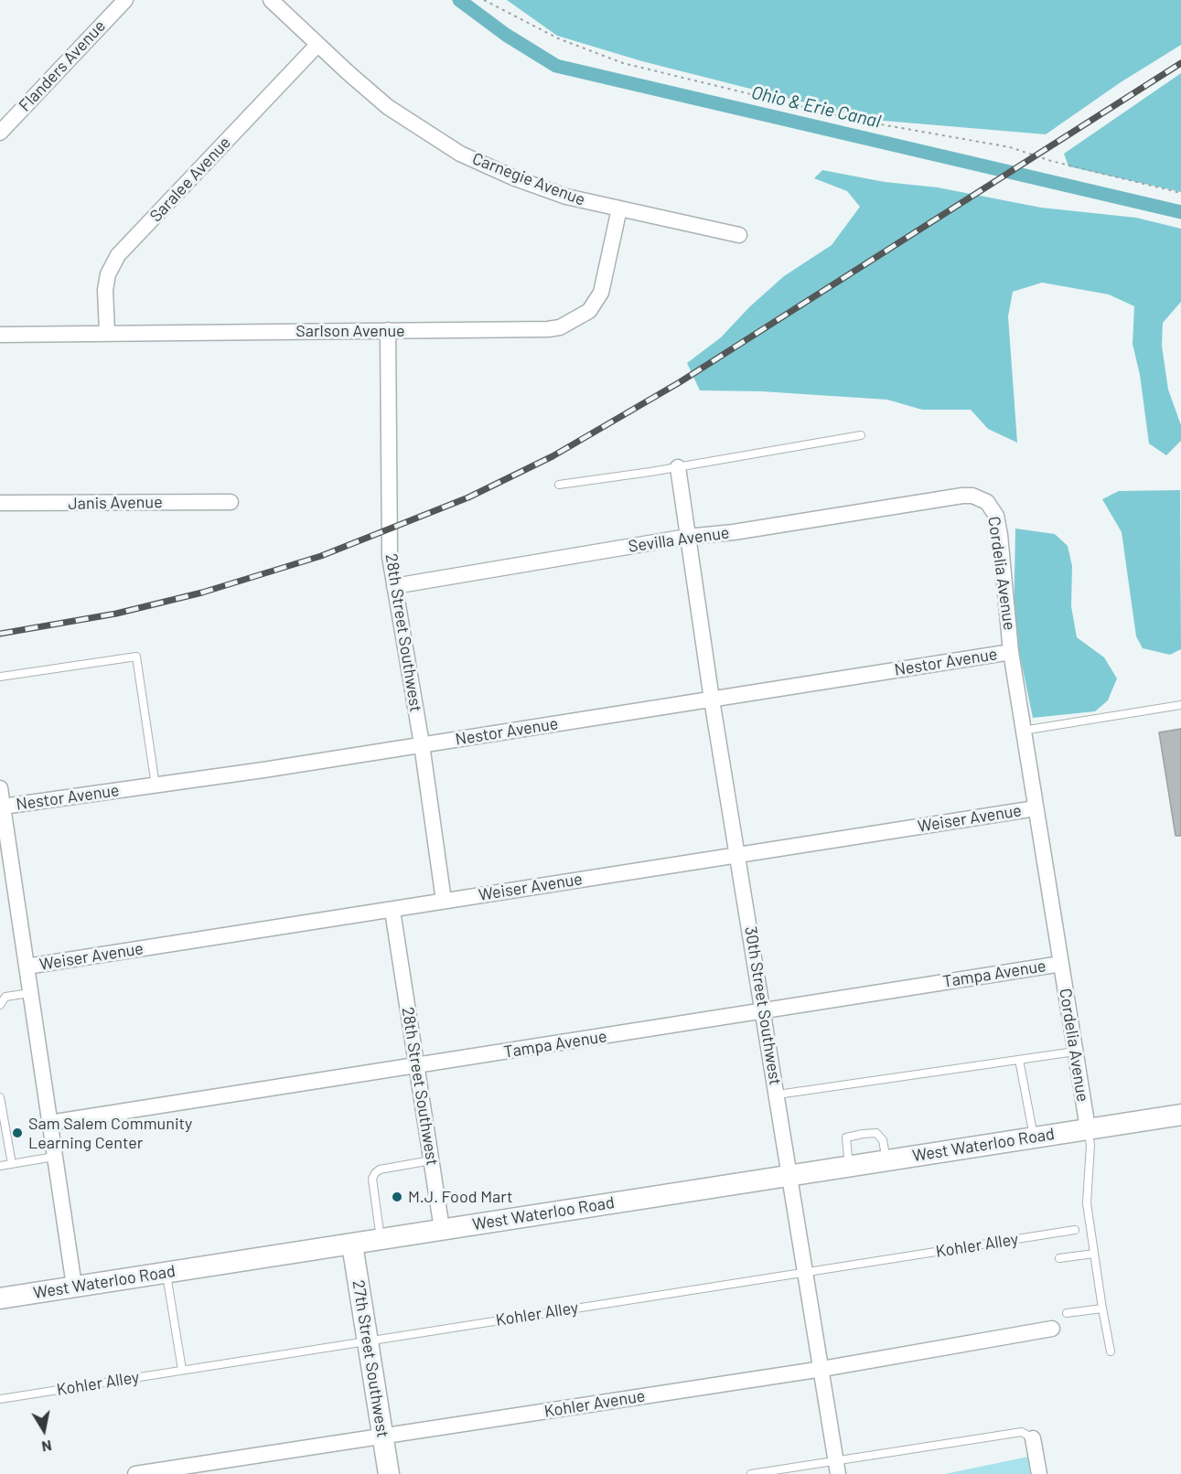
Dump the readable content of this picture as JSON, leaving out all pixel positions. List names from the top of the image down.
{
  "streets": {
    "main road": ["West Waterloo Road", "27th Street Southwest"],
    "street": [
      "Flanders Avenue",
      "Saralee Avenue",
      "Carnegie Avenue",
      "Sarlson Avenue",
      "Janis Avenue",
      "Sevilla Avenue",
      "Cordelia Avenue",
      "28th Street Southwest",
      "Nestor Avenue",
      "Weiser Avenue",
      "Tampa Avenue",
      "30th Street Southwest",
      "Kohler Avenue"
    ],
    "lane": ["Kohler Alley"]
  },
  "crossings": [
    ["Saralee Avenue", "Carnegie Avenue"],
    ["Saralee Avenue", "Sarlson Avenue"],
    ["Carnegie Avenue", "Sarlson Avenue"],
    ["Sarlson Avenue", "28th Street Southwest"],
    ["Sevilla Avenue", "Cordelia Avenue"],
    ["Sevilla Avenue", "28th Street Southwest"],
    ["Sevilla Avenue", "30th Street Southwest"],
    ["Cordelia Avenue", "Nestor Avenue"],
    ["Cordelia Avenue", "Weiser Avenue"],
    ["Cordelia Avenue", "Tampa Avenue"],
    ["Cordelia Avenue", "West Waterloo Road"],
    ["28th Street Southwest", "Nestor Avenue"],
    ["28th Street Southwest", "Weiser Avenue"],
    ["28th Street Southwest", "Tampa Avenue"],
    ["28th Street Southwest", "West Waterloo Road"],
    ["Nestor Avenue", "30th Street Southwest"],
    ["Weiser Avenue", "30th Street Southwest"],
    ["Tampa Avenue", "30th Street Southwest"],
    ["30th Street Southwest", "West Waterloo Road"],
    ["30th Street Southwest", "Kohler Alley"],
    ["30th Street Southwest", "Kohler Avenue"],
    ["West Waterloo Road", "27th Street Southwest"],
    ["Kohler Alley", "27th Street Southwest"],
    ["27th Street Southwest", "Kohler Avenue"]
  ],
  "water": ["Ohio & Erie Canal"],
  "places": ["Sam Salem Community Learning Center", "M.J. Food Mart"],
  "north": "bottom"
}
